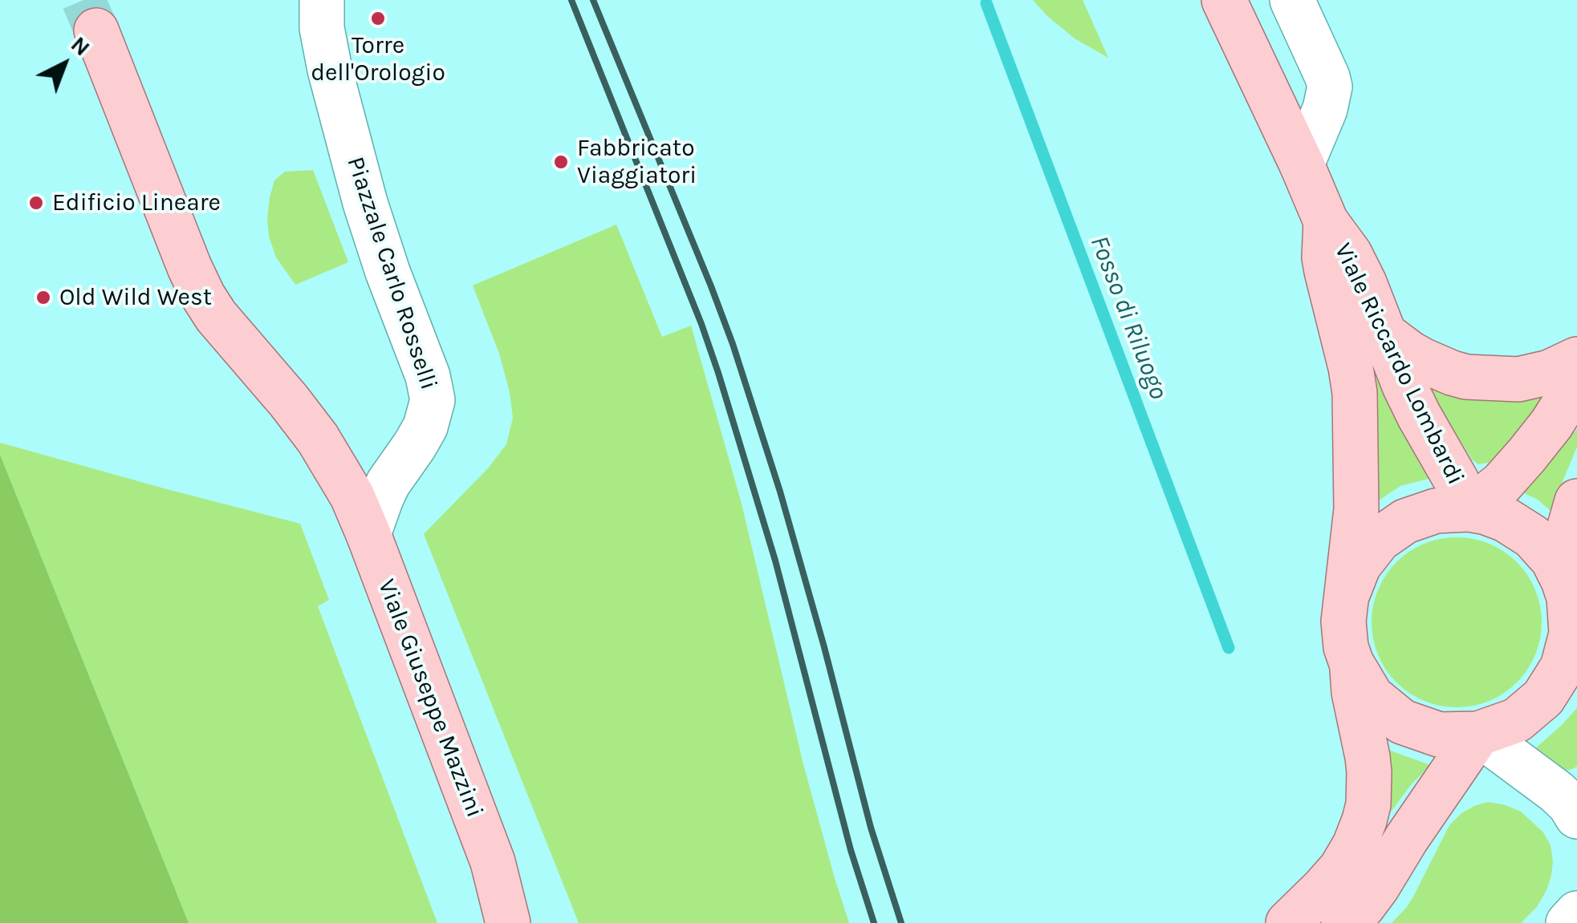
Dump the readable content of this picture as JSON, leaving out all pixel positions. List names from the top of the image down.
{
  "streets": {
    "main road": ["Viale Riccardo Lombardi", "Viale Giuseppe Mazzini"],
    "street": ["Piazzale Carlo Rosselli"]
  },
  "crossings": [
    ["Piazzale Carlo Rosselli", "Viale Giuseppe Mazzini"]
  ],
  "water": ["Fosso di Riluogo"],
  "places": [
    "Torre dell'Orologio",
    "Fabbricato Viaggiatori",
    "Edificio Lineare",
    "Old Wild West"
  ],
  "north": "top right"
}
